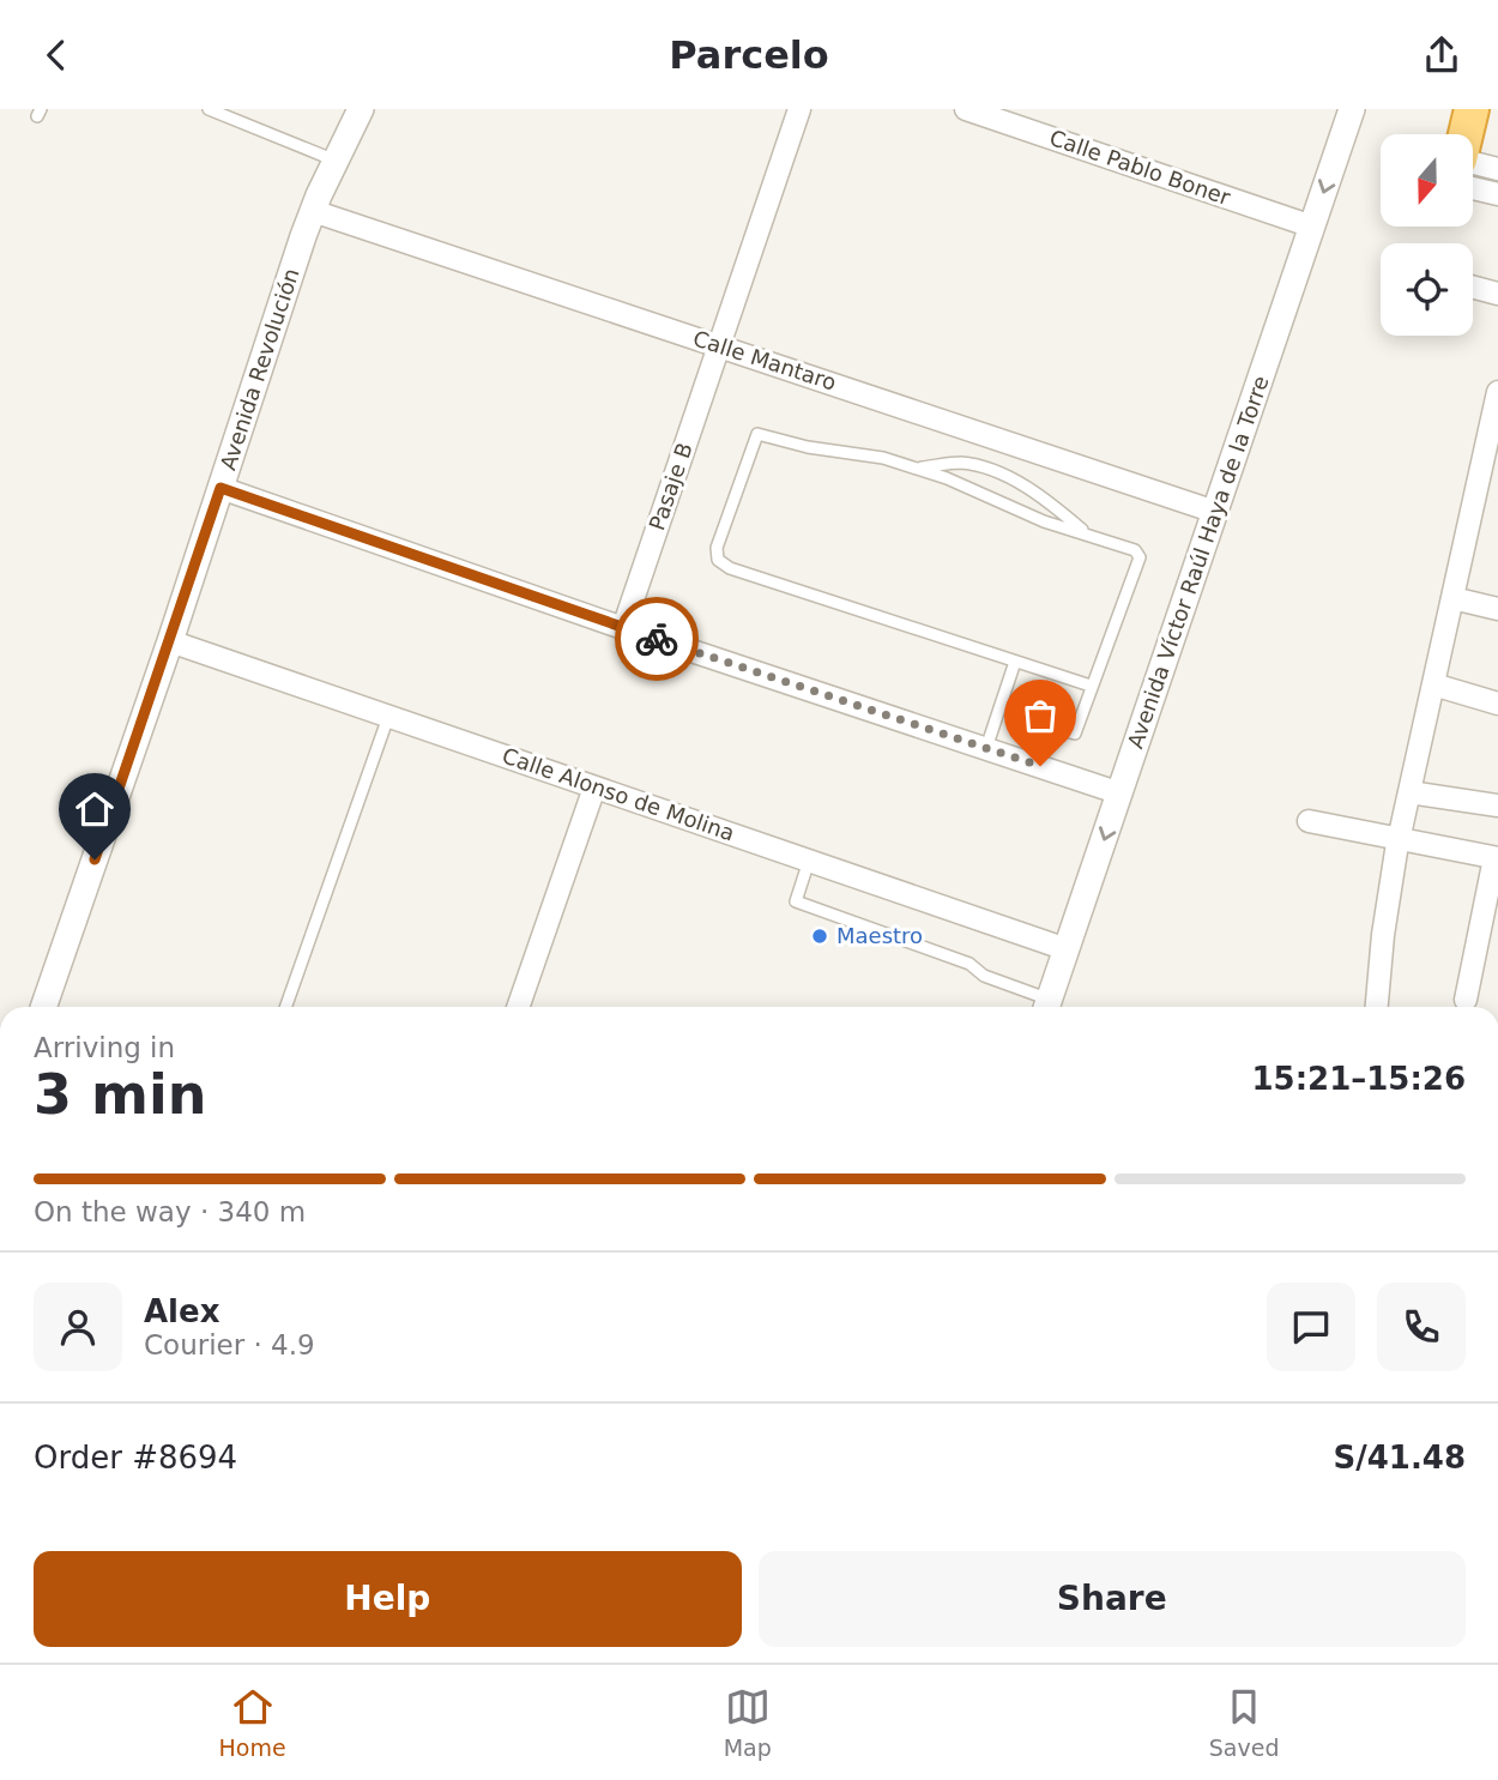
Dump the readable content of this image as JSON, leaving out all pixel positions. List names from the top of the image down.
{
  "streets": {
    "street": [
      "Calle Pablo Boner",
      "Calle Mantaro",
      "Avenida Revolución",
      "Pasaje B",
      "Avenida Víctor Raúl Haya de la Torre",
      "Calle Alonso de Molina"
    ]
  },
  "crossings": [
    ["Calle Pablo Boner", "Avenida Víctor Raúl Haya de la Torre"],
    ["Calle Mantaro", "Avenida Revolución"],
    ["Calle Mantaro", "Pasaje B"],
    ["Calle Mantaro", "Avenida Víctor Raúl Haya de la Torre"],
    ["Avenida Revolución", "Calle Alonso de Molina"],
    ["Avenida Víctor Raúl Haya de la Torre", "Calle Alonso de Molina"]
  ],
  "places": ["Maestro"],
  "north": "bottom",
  "page": {
    "header": "Parcelo",
    "heading": ["3 min", "Arriving in", "15:21–15:26"],
    "panel": [
      "Alex",
      "Courier · 4.9",
      "Order #8694",
      "S/41.48"
    ],
    "bar": "On the way · 340 m",
    "buttons": ["Help", "Share"],
    "tabs": ["Home", "Map", "Saved"]
  }
}
